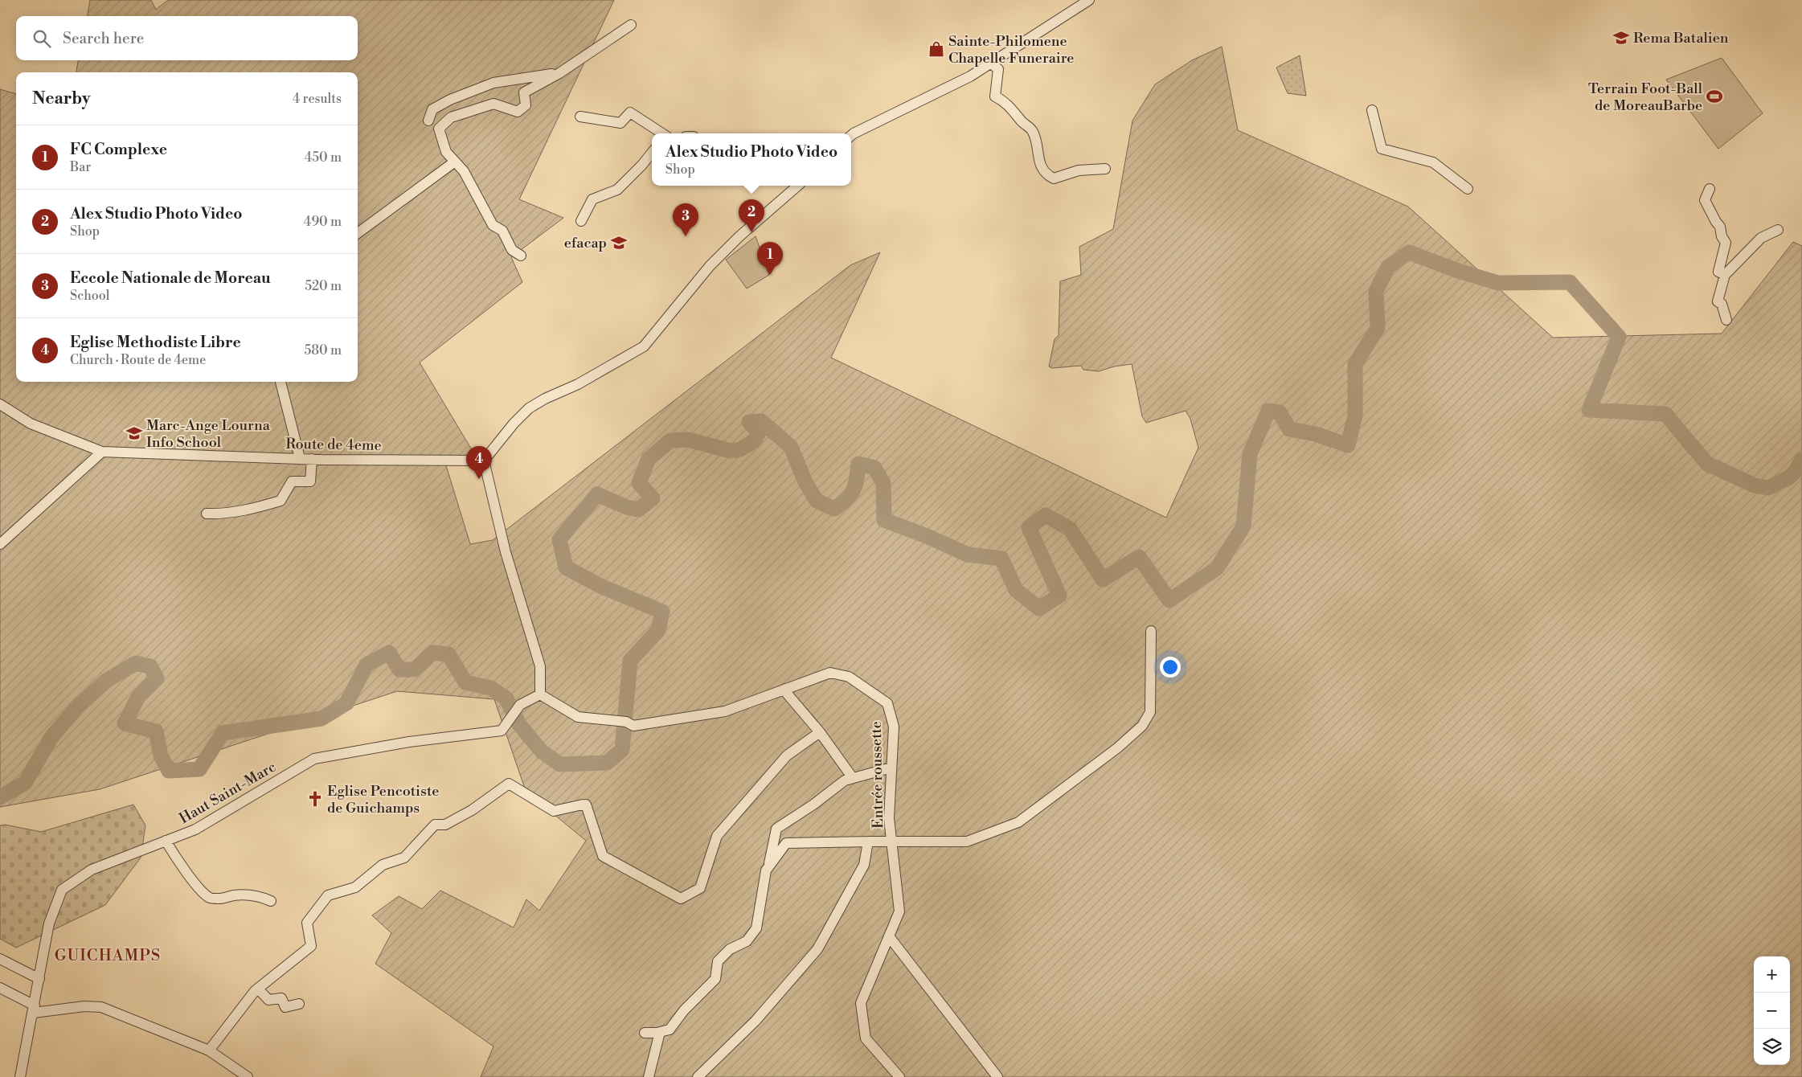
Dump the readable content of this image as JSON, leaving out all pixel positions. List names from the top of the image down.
{
  "streets": {
    "street": ["Route de 4eme", "Entrée roussette", "Haut Saint-Marc"]
  },
  "crossings": [
    ["Entrée roussette", "Haut Saint-Marc"]
  ],
  "districts": ["GUICHAMPS"],
  "places": {
    "school or university": ["Rema Batalien", "efacap", "Marc-Ange Lourna Info School"],
    "shop": ["Sainte-Philomene Chapelle Funeraire"],
    "sports": ["Terrain Foot-Ball de MoreauBarbe"],
    "church": ["Eglise Pencotiste de Guichamps"]
  },
  "page": {
    "search": "Search here",
    "heading": ["Nearby", "4 results"],
    "list": [
      {
        "mark": "1",
        "name": "FC Complexe",
        "note": "Bar",
        "value": "450 m"
      },
      {
        "mark": "2",
        "name": "Alex Studio Photo Video",
        "note": "Shop",
        "value": "490 m"
      },
      {
        "mark": "3",
        "name": "Eccole Nationale de Moreau",
        "note": "School",
        "value": "520 m"
      },
      {
        "mark": "4",
        "name": "Eglise Methodiste Libre",
        "note": "Church · Route de 4eme",
        "value": "580 m"
      }
    ],
    "popup": ["Alex Studio Photo Video", "Shop"],
    "pins": [
      "2",
      "3",
      "1",
      "4"
    ],
    "map_buttons": ["+", "−"]
  }
}
